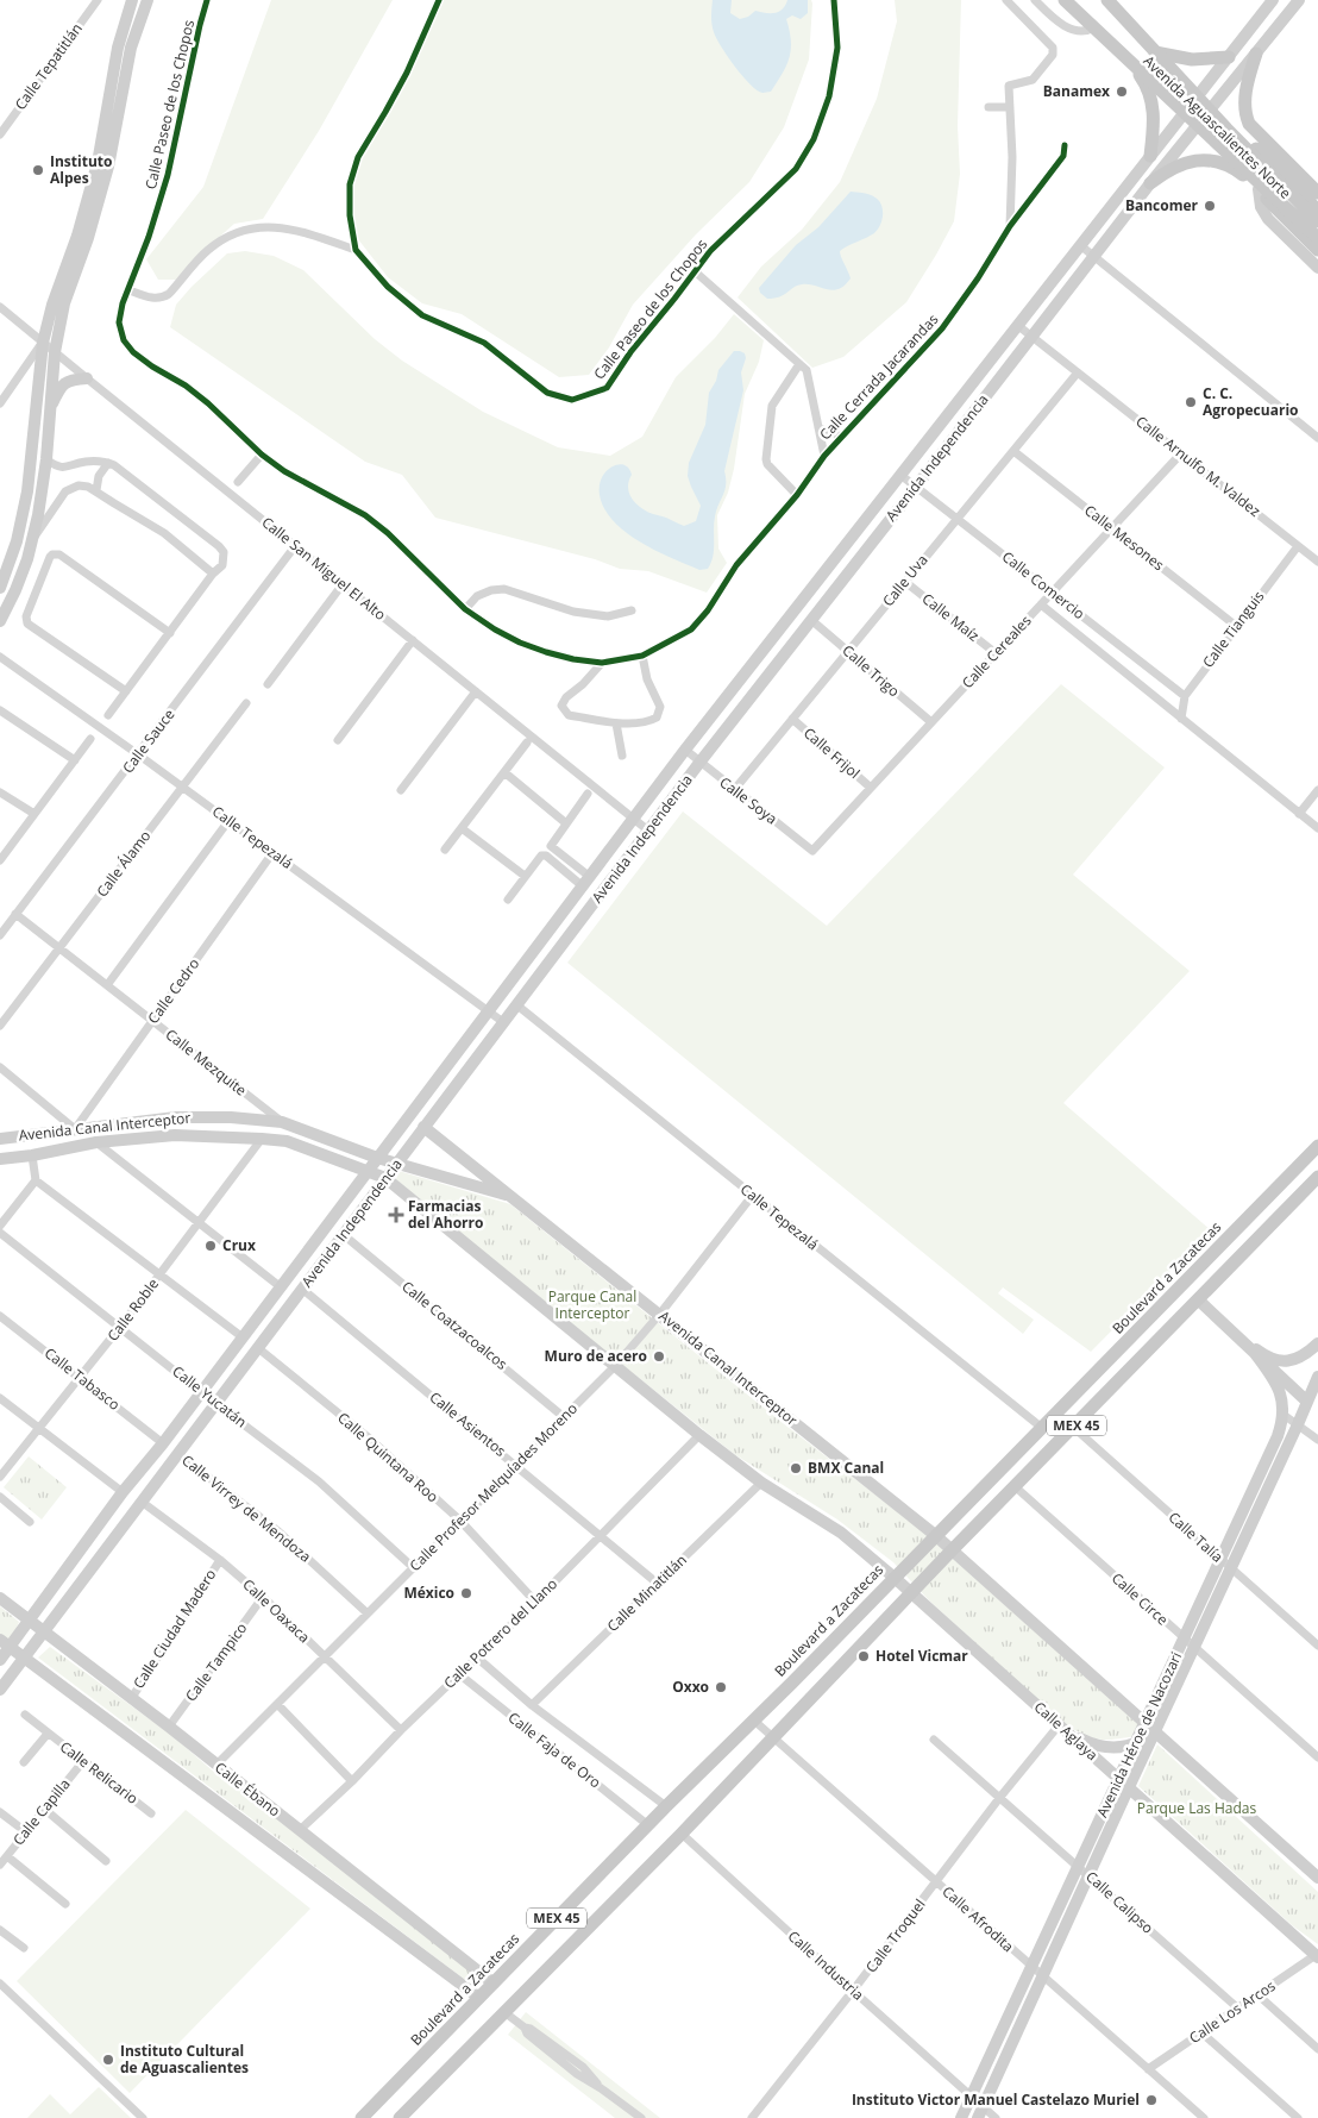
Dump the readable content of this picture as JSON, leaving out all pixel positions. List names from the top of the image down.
{
  "streets": {
    "main road": [
      "Avenida Aguascalientes Norte",
      "Avenida Independencia",
      "Avenida Canal Interceptor",
      "Boulevard a Zacatecas",
      "MEX 45",
      "Calle Aglaya",
      "Avenida Héroe de Nacozari",
      "Calle Ébano"
    ],
    "street": [
      "Calle Tepatitlán",
      "Calle Paseo de los Chopos",
      "Calle Cerrada Jacarandas",
      "Calle Arnulfo M. Valdez",
      "Calle Mesones",
      "Calle San Miguel El Alto",
      "Calle Uva",
      "Calle Comercio",
      "Calle Maíz",
      "Calle Tianguis",
      "Calle Cereales",
      "Calle Trigo",
      "Calle Sauce",
      "Calle Frijol",
      "Calle Soya",
      "Calle Tepezalá",
      "Calle Álamo",
      "Calle Cedro",
      "Calle Mezquite",
      "Calle Roble",
      "Calle Coatzacoalcos",
      "Calle Tabasco",
      "Calle Yucatán",
      "Calle Asientos",
      "Calle Quintana Roo",
      "Calle Profesor Melquíades Moreno",
      "Calle Virrey de Mendoza",
      "Calle Talía",
      "Calle Minatitlán",
      "Calle Circe",
      "Calle Oaxaca",
      "Calle Ciudad Madero",
      "Calle Potrero del Llano",
      "Calle Tampico",
      "Calle Faja de Oro",
      "Calle Relicario",
      "Calle Capilla",
      "Calle Calipso",
      "Calle Afrodita",
      "Calle Troquel",
      "Calle Industria",
      "Calle Los Arcos"
    ]
  },
  "crossings": [
    ["Calle Paseo de los Chopos", "Calle Cerrada Jacarandas"],
    ["Avenida Aguascalientes Norte", "Avenida Independencia"],
    ["Avenida Independencia", "Calle Arnulfo M. Valdez"],
    ["Avenida Independencia", "Calle San Miguel El Alto"],
    ["Avenida Independencia", "Calle Comercio"],
    ["Avenida Independencia", "Calle Trigo"],
    ["Avenida Independencia", "Calle Soya"],
    ["Avenida Independencia", "Calle Tepezalá"],
    ["Avenida Independencia", "Avenida Canal Interceptor"],
    ["Avenida Independencia", "Calle Coatzacoalcos"],
    ["Avenida Independencia", "Calle Tabasco"],
    ["Avenida Independencia", "Calle Yucatán"],
    ["Avenida Independencia", "Calle Asientos"],
    ["Avenida Independencia", "Calle Quintana Roo"],
    ["Avenida Independencia", "Calle Virrey de Mendoza"],
    ["Avenida Independencia", "Calle Oaxaca"],
    ["Avenida Independencia", "Calle Ébano"],
    ["Calle Arnulfo M. Valdez", "Calle Uva"],
    ["Calle Arnulfo M. Valdez", "Calle Tianguis"],
    ["Calle Arnulfo M. Valdez", "Calle Cereales"],
    ["Calle Mesones", "Calle Uva"],
    ["Calle Mesones", "Calle Tianguis"],
    ["Calle Mesones", "Calle Cereales"],
    ["Calle San Miguel El Alto", "Calle Sauce"],
    ["Calle Uva", "Calle Comercio"],
    ["Calle Uva", "Calle Maíz"],
    ["Calle Uva", "Calle Trigo"],
    ["Calle Uva", "Calle Frijol"],
    ["Calle Uva", "Calle Soya"],
    ["Calle Comercio", "Calle Tianguis"],
    ["Calle Comercio", "Calle Cereales"],
    ["Calle Maíz", "Calle Cereales"],
    ["Calle Cereales", "Calle Trigo"],
    ["Calle Cereales", "Calle Frijol"],
    ["Calle Cereales", "Calle Soya"],
    ["Calle Sauce", "Calle Tepezalá"],
    ["Calle Sauce", "Calle Mezquite"],
    ["Calle Tepezalá", "Calle Álamo"],
    ["Calle Tepezalá", "Calle Cedro"],
    ["Calle Tepezalá", "Boulevard a Zacatecas"],
    ["Calle Tepezalá", "Calle Profesor Melquíades Moreno"],
    ["Calle Álamo", "Calle Mezquite"],
    ["Calle Cedro", "Calle Mezquite"],
    ["Calle Cedro", "Avenida Canal Interceptor"],
    ["Calle Mezquite", "Avenida Canal Interceptor"],
    ["Avenida Canal Interceptor", "Boulevard a Zacatecas"],
    ["Avenida Canal Interceptor", "Calle Roble"],
    ["Avenida Canal Interceptor", "Calle Profesor Melquíades Moreno"],
    ["Avenida Canal Interceptor", "Calle Minatitlán"],
    ["Avenida Canal Interceptor", "Calle Potrero del Llano"],
    ["Avenida Canal Interceptor", "Calle Aglaya"],
    ["Boulevard a Zacatecas", "Calle Aglaya"],
    ["Boulevard a Zacatecas", "Calle Faja de Oro"],
    ["Boulevard a Zacatecas", "Calle Ébano"],
    ["Boulevard a Zacatecas", "Calle Afrodita"],
    ["Calle Roble", "Calle Tabasco"],
    ["Calle Roble", "Calle Yucatán"],
    ["Calle Coatzacoalcos", "Calle Profesor Melquíades Moreno"],
    ["Calle Yucatán", "Calle Profesor Melquíades Moreno"],
    ["Calle Asientos", "Calle Profesor Melquíades Moreno"],
    ["Calle Asientos", "Calle Minatitlán"],
    ["Calle Asientos", "Calle Potrero del Llano"],
    ["MEX 45", "Calle Talía"],
    ["MEX 45", "Calle Circe"],
    ["MEX 45", "Calle Aglaya"],
    ["MEX 45", "Calle Afrodita"],
    ["MEX 45", "Calle Industria"],
    ["Calle Quintana Roo", "Calle Profesor Melquíades Moreno"],
    ["Calle Quintana Roo", "Calle Potrero del Llano"],
    ["Calle Profesor Melquíades Moreno", "Calle Virrey de Mendoza"],
    ["Calle Profesor Melquíades Moreno", "Calle Oaxaca"],
    ["Calle Profesor Melquíades Moreno", "Calle Ébano"],
    ["Calle Talía", "Avenida Héroe de Nacozari"],
    ["Calle Minatitlán", "Calle Faja de Oro"],
    ["Calle Circe", "Avenida Héroe de Nacozari"],
    ["Calle Oaxaca", "Calle Ciudad Madero"],
    ["Calle Oaxaca", "Calle Potrero del Llano"],
    ["Calle Oaxaca", "Calle Tampico"],
    ["Calle Ciudad Madero", "Calle Ébano"],
    ["Calle Potrero del Llano", "Calle Faja de Oro"],
    ["Calle Potrero del Llano", "Calle Ébano"],
    ["Calle Tampico", "Calle Ébano"],
    ["Calle Aglaya", "Avenida Héroe de Nacozari"],
    ["Calle Aglaya", "Calle Troquel"],
    ["Calle Aglaya", "Calle Los Arcos"],
    ["Avenida Héroe de Nacozari", "Calle Calipso"],
    ["Avenida Héroe de Nacozari", "Calle Afrodita"],
    ["Avenida Héroe de Nacozari", "Calle Industria"],
    ["Calle Relicario", "Calle Capilla"],
    ["Calle Calipso", "Calle Troquel"],
    ["Calle Calipso", "Calle Los Arcos"],
    ["Calle Afrodita", "Calle Troquel"],
    ["Calle Afrodita", "Calle Los Arcos"],
    ["Calle Troquel", "Calle Industria"]
  ],
  "parks": ["Parque Canal Interceptor", "Parque Las Hadas"],
  "places": {
    "other": [
      "Banamex",
      "Instituto Alpes",
      "Bancomer",
      "C. C. Agropecuario",
      "Crux",
      "Muro de acero",
      "BMX Canal",
      "México",
      "Hotel Vicmar",
      "Oxxo",
      "Instituto Cultural de Aguascalientes",
      "Instituto Victor Manuel Castelazo Muriel"
    ],
    "health": ["Farmacias del Ahorro"]
  }
}
